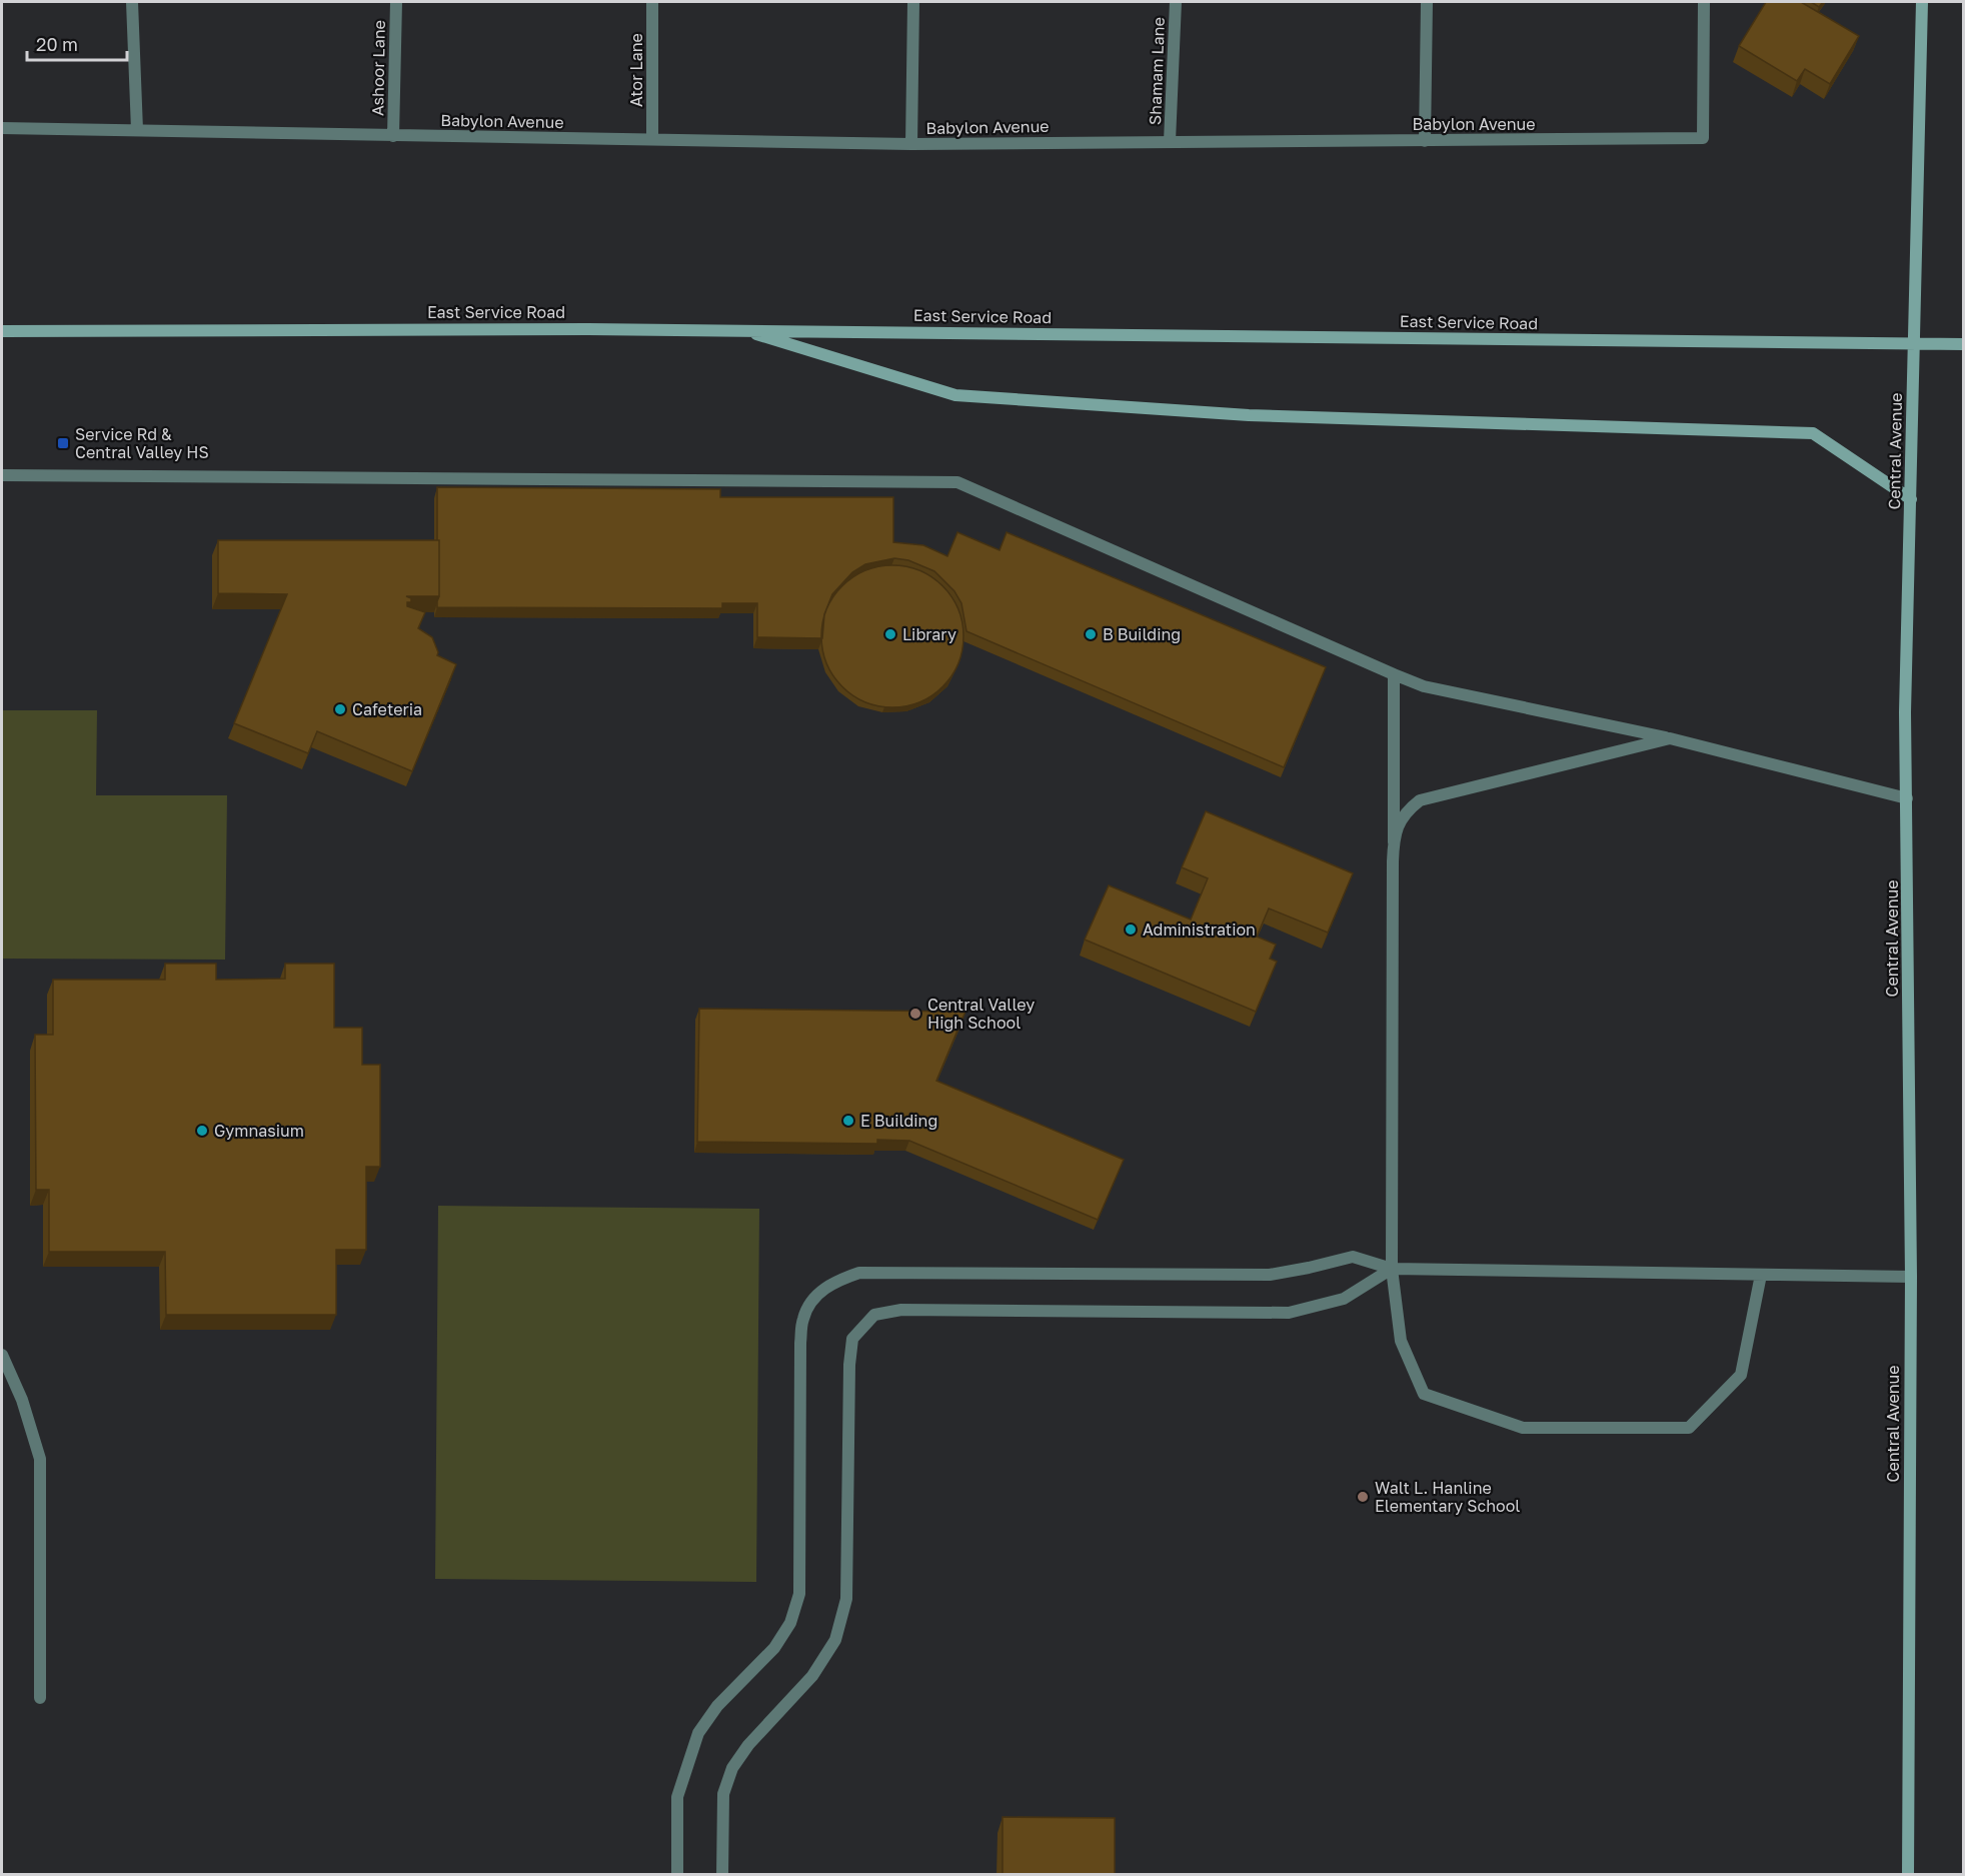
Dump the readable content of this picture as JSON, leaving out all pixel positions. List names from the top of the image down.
{
  "streets": {
    "street": [
      "Ashoor Lane",
      "Ator Lane",
      "Shamam Lane",
      "Babylon Avenue",
      "East Service Road",
      "Central Avenue"
    ]
  },
  "crossings": [
    ["Ashoor Lane", "Babylon Avenue"],
    ["Ator Lane", "Babylon Avenue"],
    ["Shamam Lane", "Babylon Avenue"],
    ["East Service Road", "Central Avenue"]
  ],
  "places": {
    "transit": ["Service Rd & Central Valley HS"],
    "other": [
      "Library",
      "B Building",
      "Cafeteria",
      "Administration",
      "Central Valley High School",
      "E Building",
      "Gymnasium",
      "Walt L. Hanline Elementary School"
    ]
  },
  "scale_bar": "20 m"
}
